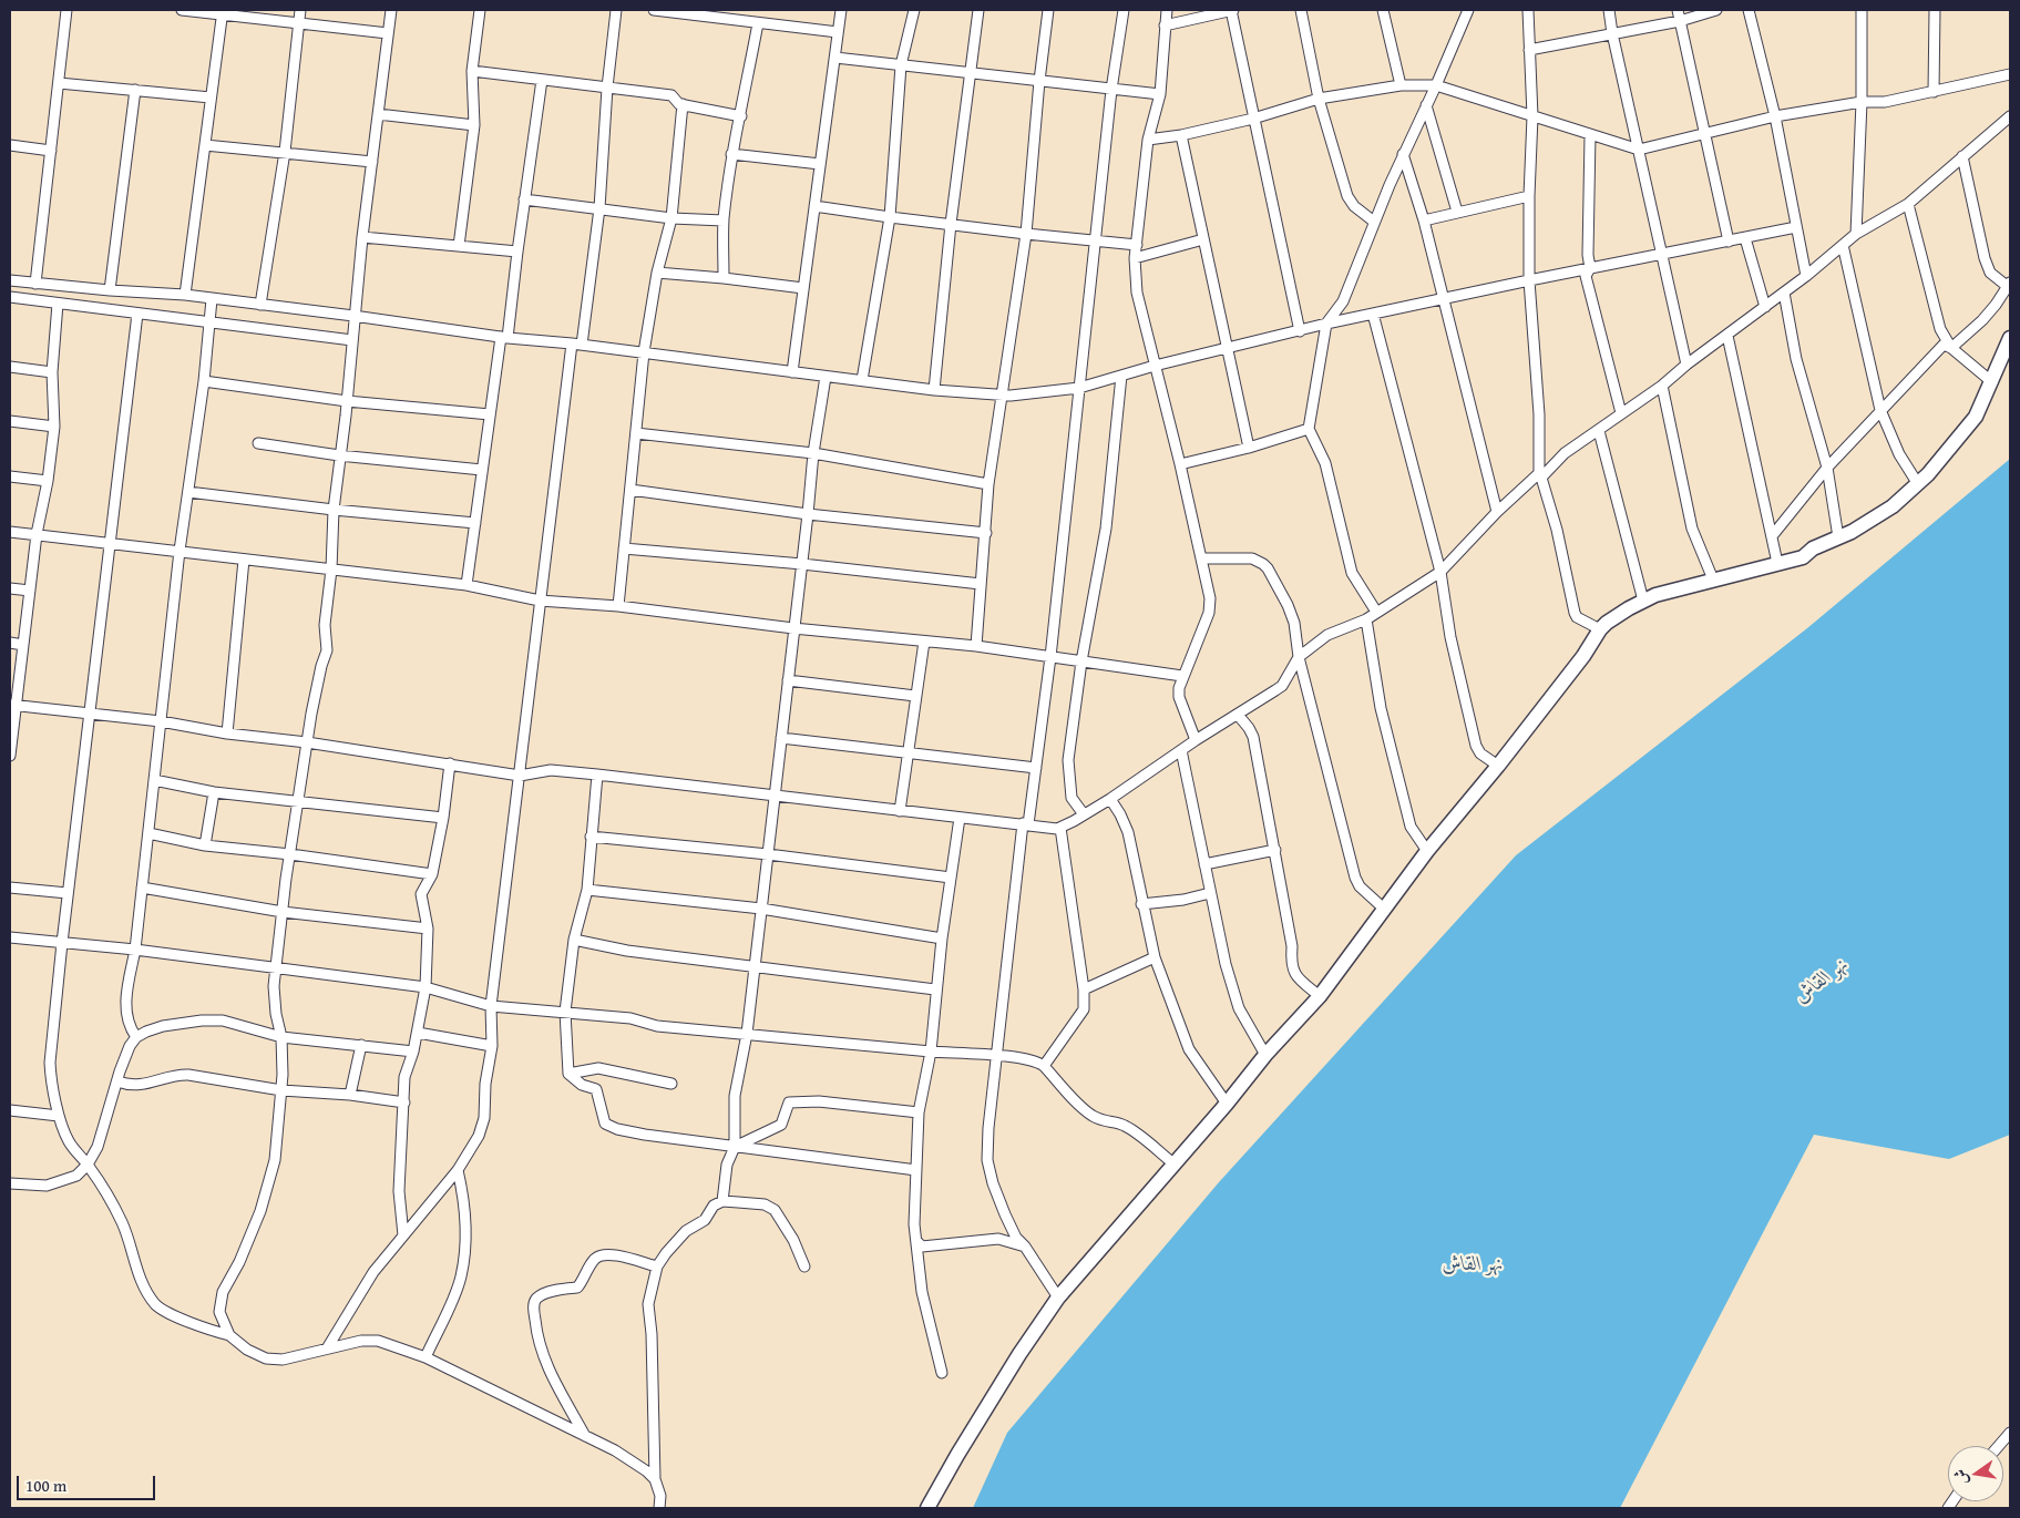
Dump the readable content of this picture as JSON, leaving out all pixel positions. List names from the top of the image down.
{
  "water": ["نهر القاش"],
  "scale_bar": "100 m",
  "north": "left"
}
